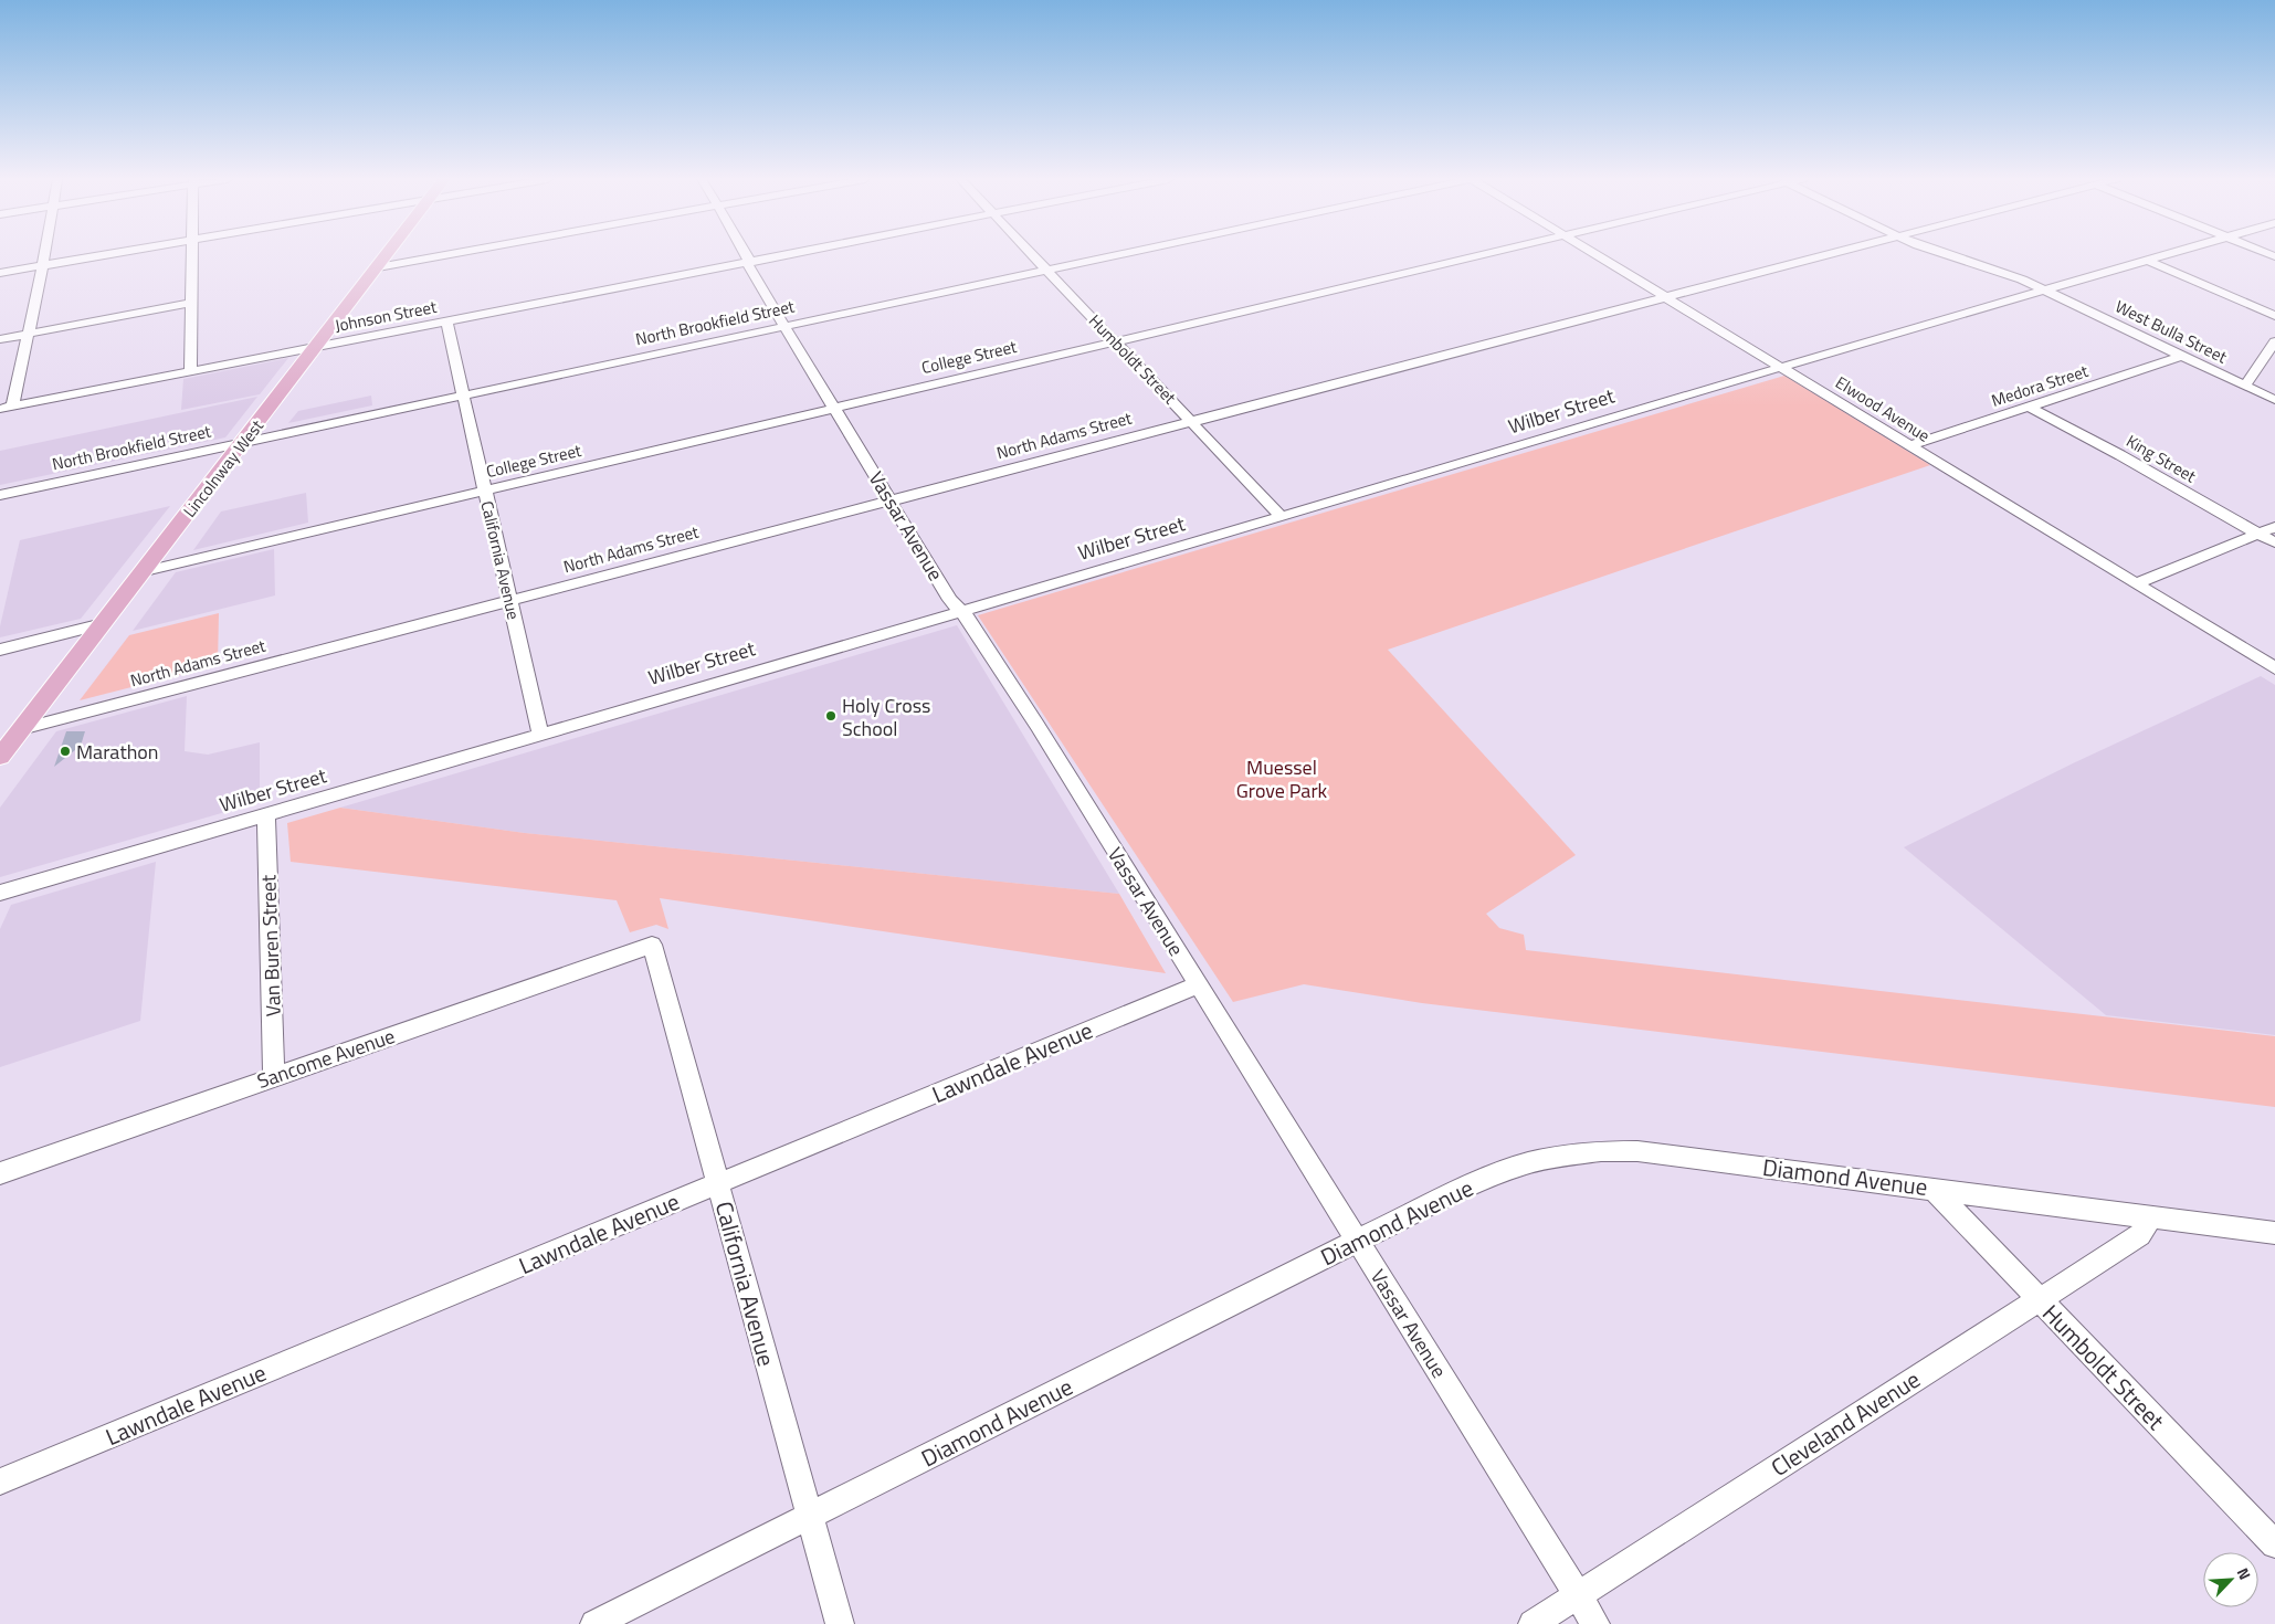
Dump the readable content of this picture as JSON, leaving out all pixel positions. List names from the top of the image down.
{
  "streets": {
    "main road": ["Lincolnway West"],
    "street": [
      "Johnson Street",
      "North Brookfield Street",
      "West Bulla Street",
      "College Street",
      "Humboldt Street",
      "Medora Street",
      "Elwood Avenue",
      "Wilber Street",
      "North Adams Street",
      "King Street",
      "Vassar Avenue",
      "California Avenue",
      "Van Buren Street",
      "Sancome Avenue",
      "Lawndale Avenue",
      "Diamond Avenue",
      "Cleveland Avenue"
    ]
  },
  "crossings": [
    ["Johnson Street", "Lincolnway West"],
    ["Johnson Street", "Vassar Avenue"],
    ["Johnson Street", "California Avenue"],
    ["North Brookfield Street", "Humboldt Street"],
    ["North Brookfield Street", "Lincolnway West"],
    ["North Brookfield Street", "Vassar Avenue"],
    ["North Brookfield Street", "California Avenue"],
    ["West Bulla Street", "Medora Street"],
    ["West Bulla Street", "Wilber Street"],
    ["College Street", "Humboldt Street"],
    ["College Street", "Lincolnway West"],
    ["College Street", "Vassar Avenue"],
    ["College Street", "California Avenue"],
    ["Humboldt Street", "Wilber Street"],
    ["Humboldt Street", "North Adams Street"],
    ["Humboldt Street", "Diamond Avenue"],
    ["Humboldt Street", "Cleveland Avenue"],
    ["Medora Street", "Elwood Avenue"],
    ["Medora Street", "King Street"],
    ["Elwood Avenue", "Wilber Street"],
    ["Elwood Avenue", "North Adams Street"],
    ["Wilber Street", "Vassar Avenue"],
    ["Wilber Street", "California Avenue"],
    ["Wilber Street", "Van Buren Street"],
    ["North Adams Street", "Lincolnway West"],
    ["North Adams Street", "Vassar Avenue"],
    ["North Adams Street", "California Avenue"],
    ["Vassar Avenue", "Lawndale Avenue"],
    ["Vassar Avenue", "Diamond Avenue"],
    ["Vassar Avenue", "Cleveland Avenue"],
    ["California Avenue", "Sancome Avenue"],
    ["California Avenue", "Lawndale Avenue"],
    ["California Avenue", "Diamond Avenue"],
    ["Van Buren Street", "Sancome Avenue"],
    ["Diamond Avenue", "Cleveland Avenue"]
  ],
  "parks": ["Muessel Grove Park"],
  "places": ["Holy Cross School", "Marathon"],
  "north": "top right"
}
